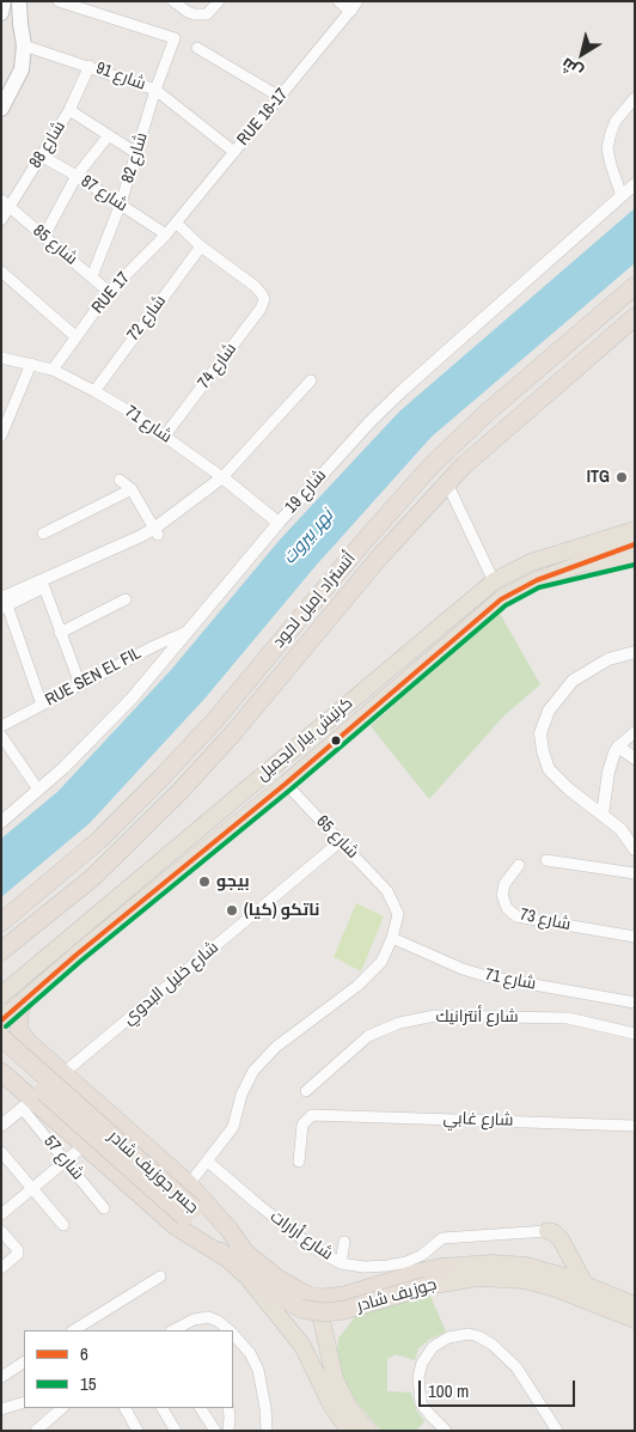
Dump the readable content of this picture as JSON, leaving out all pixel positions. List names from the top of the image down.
{
  "streets": {
    "highway": [
      "أتستراد إميل لحود",
      "كرنيش بيار الجميل",
      "جسر جوزيف شادر",
      "جوزيف شادر"
    ],
    "street": [
      "شارع 91",
      "RUE 16-17",
      "شارع 88",
      "شارع 82",
      "شارع 87",
      "شارع 85",
      "RUE 17",
      "شارع 72",
      "شارع 74",
      "شارع 71",
      "شارع 19",
      "RUE SEN EL FIL",
      "شارع 65",
      "شارع 73",
      "شارع خليل البدوي",
      "شارع أنترانيك",
      "شارع غابي",
      "شارع 57",
      "شارع أرارات"
    ]
  },
  "crossings": [
    ["شارع 91", "RUE 16-17"],
    ["شارع 91", "شارع 88"],
    ["شارع 91", "شارع 82"],
    ["RUE 16-17", "RUE 17"],
    ["شارع 88", "شارع 87"],
    ["شارع 88", "شارع 85"],
    ["شارع 82", "شارع 87"],
    ["شارع 82", "شارع 85"],
    ["شارع 87", "RUE 17"],
    ["شارع 85", "RUE 17"],
    ["RUE 17", "شارع 71"],
    ["شارع 72", "شارع 74"],
    ["شارع 72", "شارع 71"],
    ["شارع 74", "شارع 71"],
    ["شارع 71", "شارع 19"],
    ["شارع 71", "شارع 65"],
    ["شارع 19", "RUE SEN EL FIL"],
    ["كرنيش بيار الجميل", "شارع 65"],
    ["شارع 65", "شارع خليل البدوي"],
    ["شارع خليل البدوي", "شارع 57"],
    ["جسر جوزيف شادر", "جوزيف شادر"]
  ],
  "water": ["نهر بيروت"],
  "places": ["ITG", "بيجو", "ناتكو (كيا)"],
  "lines": ["transit line 6", "transit line 15"],
  "legend": ["6", "15"],
  "scale_bar": "100 m",
  "north": "bottom left"
}
